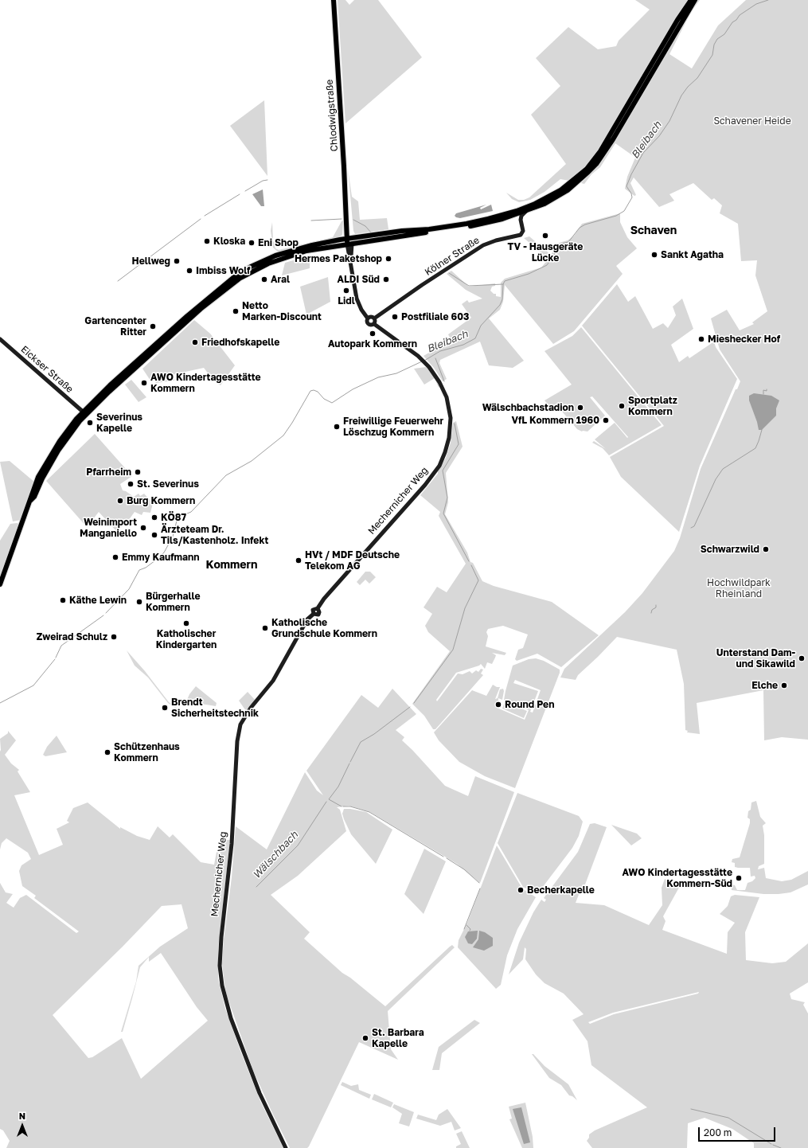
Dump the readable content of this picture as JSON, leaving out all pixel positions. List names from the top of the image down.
{
  "streets": {
    "main road": ["Chlodwigstraße"],
    "street": ["Kölner Straße", "Eickser Straße", "Mechernicher Weg"]
  },
  "crossings": [
    ["Kölner Straße", "Mechernicher Weg"]
  ],
  "districts": ["Schaven", "Kommern"],
  "water": ["Bleibach", "Wälschbach"],
  "parks": ["Schavener Heide", "Hochwildpark Rheinland"],
  "places": [
    "TV - Hausgeräte Lücke",
    "Kloska",
    "Eni Shop",
    "Sankt Agatha",
    "Hermes Paketshop",
    "Hellweg",
    "Imbiss Wolf",
    "Aral",
    "ALDI Süd",
    "Lidl",
    "Netto Marken-Discount",
    "Postfiliale 603",
    "Gartencenter Ritter",
    "Autopark Kommern",
    "Mieshecker Hof",
    "Friedhofskapelle",
    "AWO Kindertagesstätte Kommern",
    "Sportplatz Kommern",
    "Wälschbachstadion",
    "VfL Kommern 1960",
    "Severinus Kapelle",
    "Freiwillige Feuerwehr Löschzug Kommern",
    "Pfarrheim",
    "St. Severinus",
    "Burg Kommern",
    "KÖ87",
    "Weinimport Manganiello",
    "Ärzteteam Dr. Tils/Kastenholz. Infekt",
    "Schwarzwild",
    "Emmy Kaufmann",
    "HVt / MDF Deutsche Telekom AG",
    "Käthe Lewin",
    "Bürgerhalle Kommern",
    "Katholischer Kindergarten",
    "Katholische Grundschule Kommern",
    "Zweirad Schulz",
    "Unterstand Dam- und Sikawild",
    "Elche",
    "Round Pen",
    "Brendt Sicherheitstechnik",
    "Schützenhaus Kommern",
    "AWO Kindertagesstätte Kommern-Süd",
    "Becherkapelle",
    "St. Barbara Kapelle"
  ],
  "scale_bar": "200 m",
  "north": "top"
}
